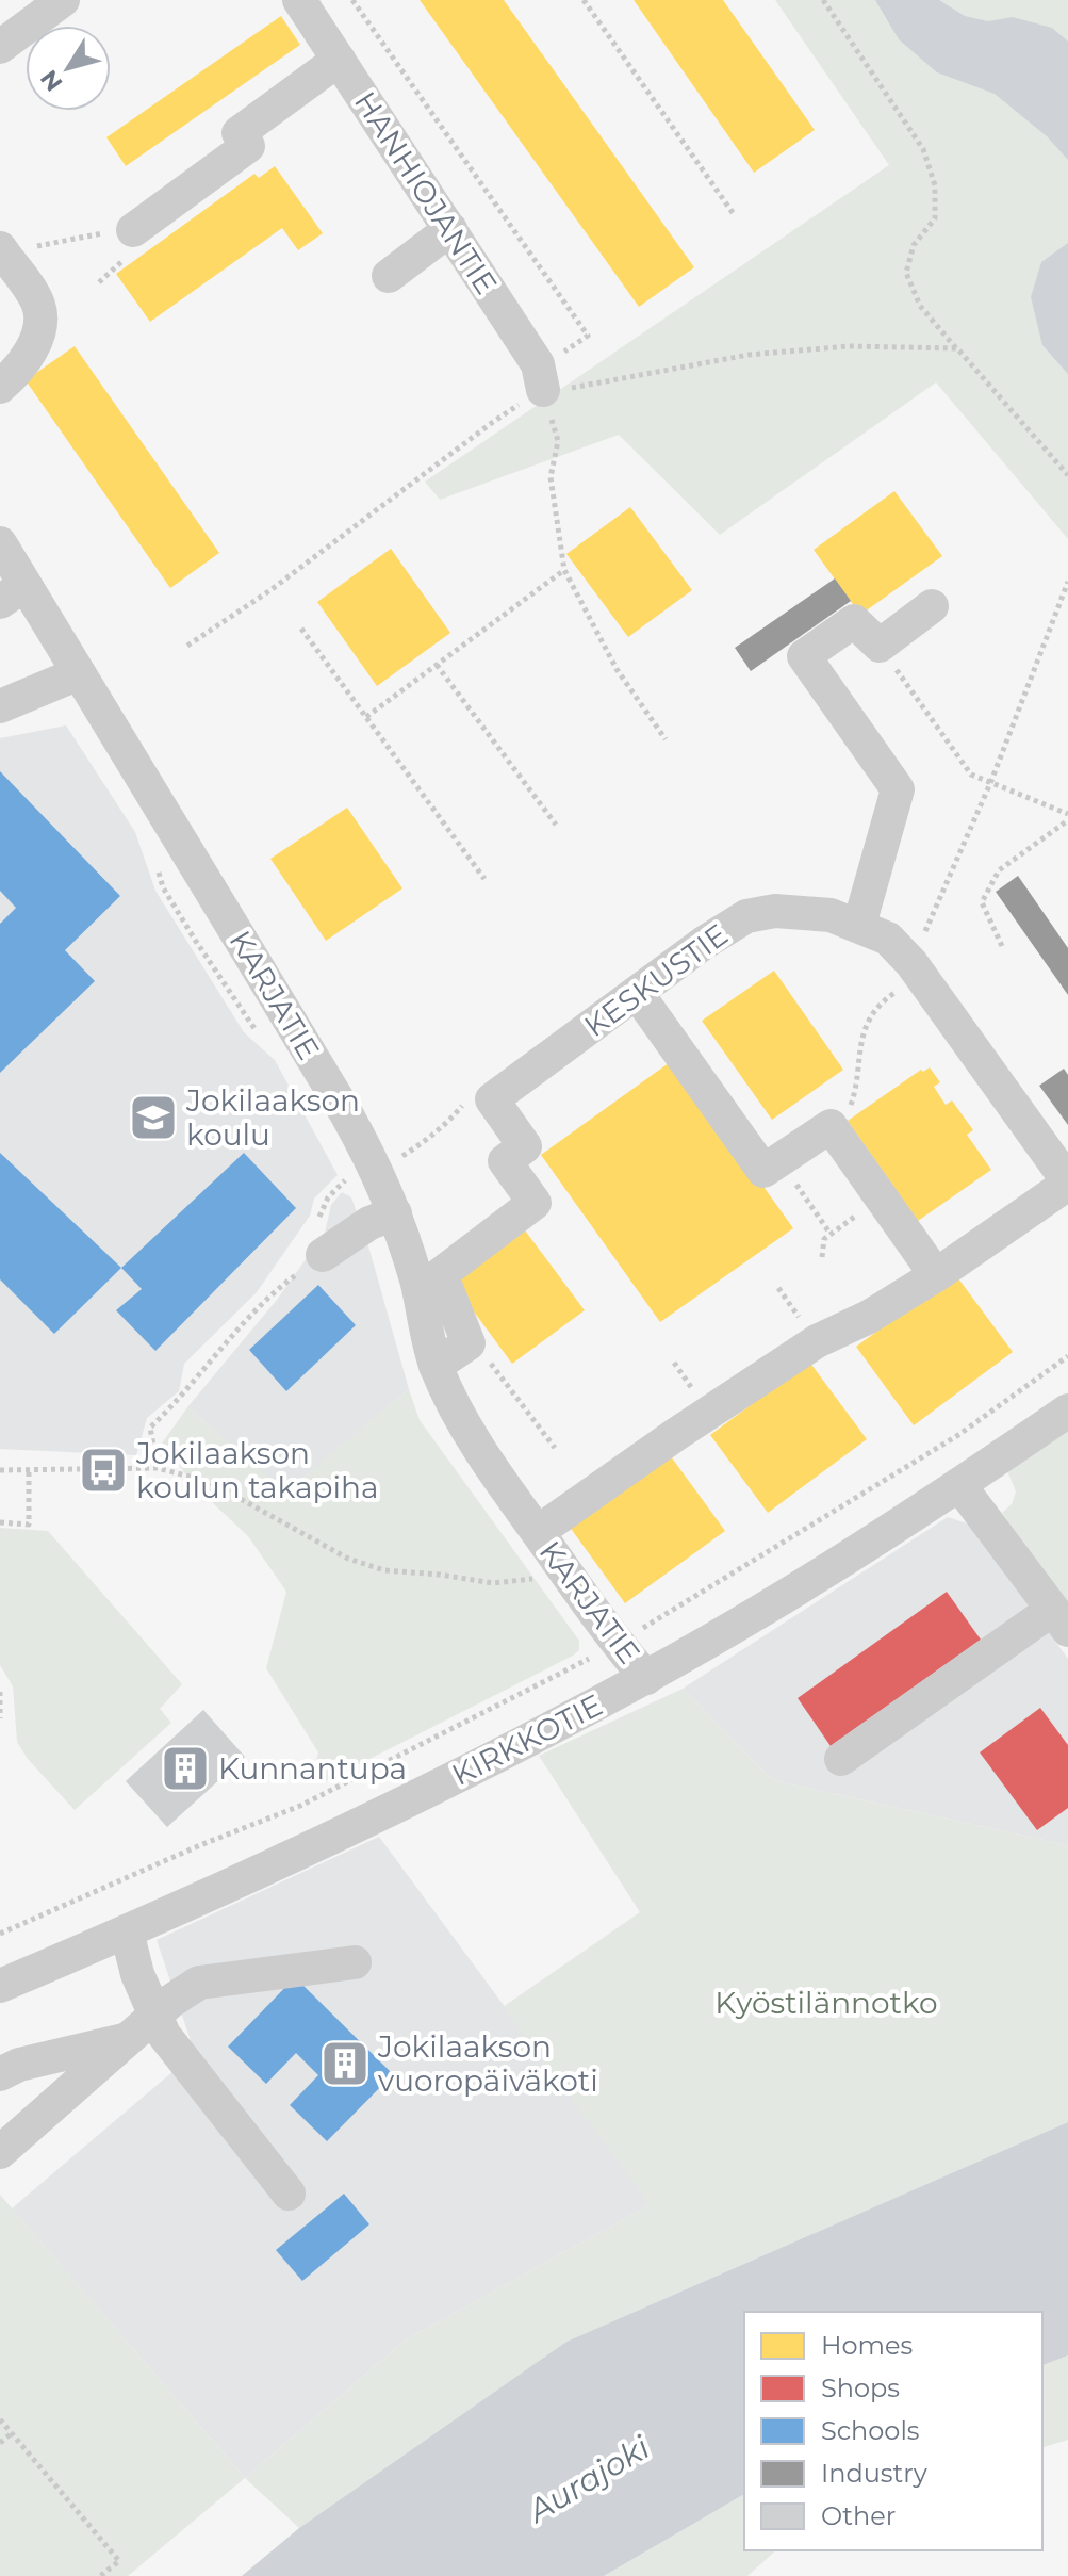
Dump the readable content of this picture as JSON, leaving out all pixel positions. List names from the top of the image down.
{
  "streets": {
    "street": [
      "HANHIOJANTIE",
      "KESKUSTIE",
      "KARJATIE",
      "KIRKKOTIE"
    ]
  },
  "crossings": [
    ["KARJATIE", "KIRKKOTIE"]
  ],
  "water": ["Aurajoki"],
  "parks": ["Kyöstilännotko"],
  "places": {
    "school or university": ["Jokilaakson koulu"],
    "bus stop": ["Jokilaakson koulun takapiha"],
    "building": ["Kunnantupa", "Jokilaakson vuoropäiväkoti"]
  },
  "legend": [
    "Homes",
    "Shops",
    "Schools",
    "Industry",
    "Other"
  ],
  "north": "bottom left"
}
